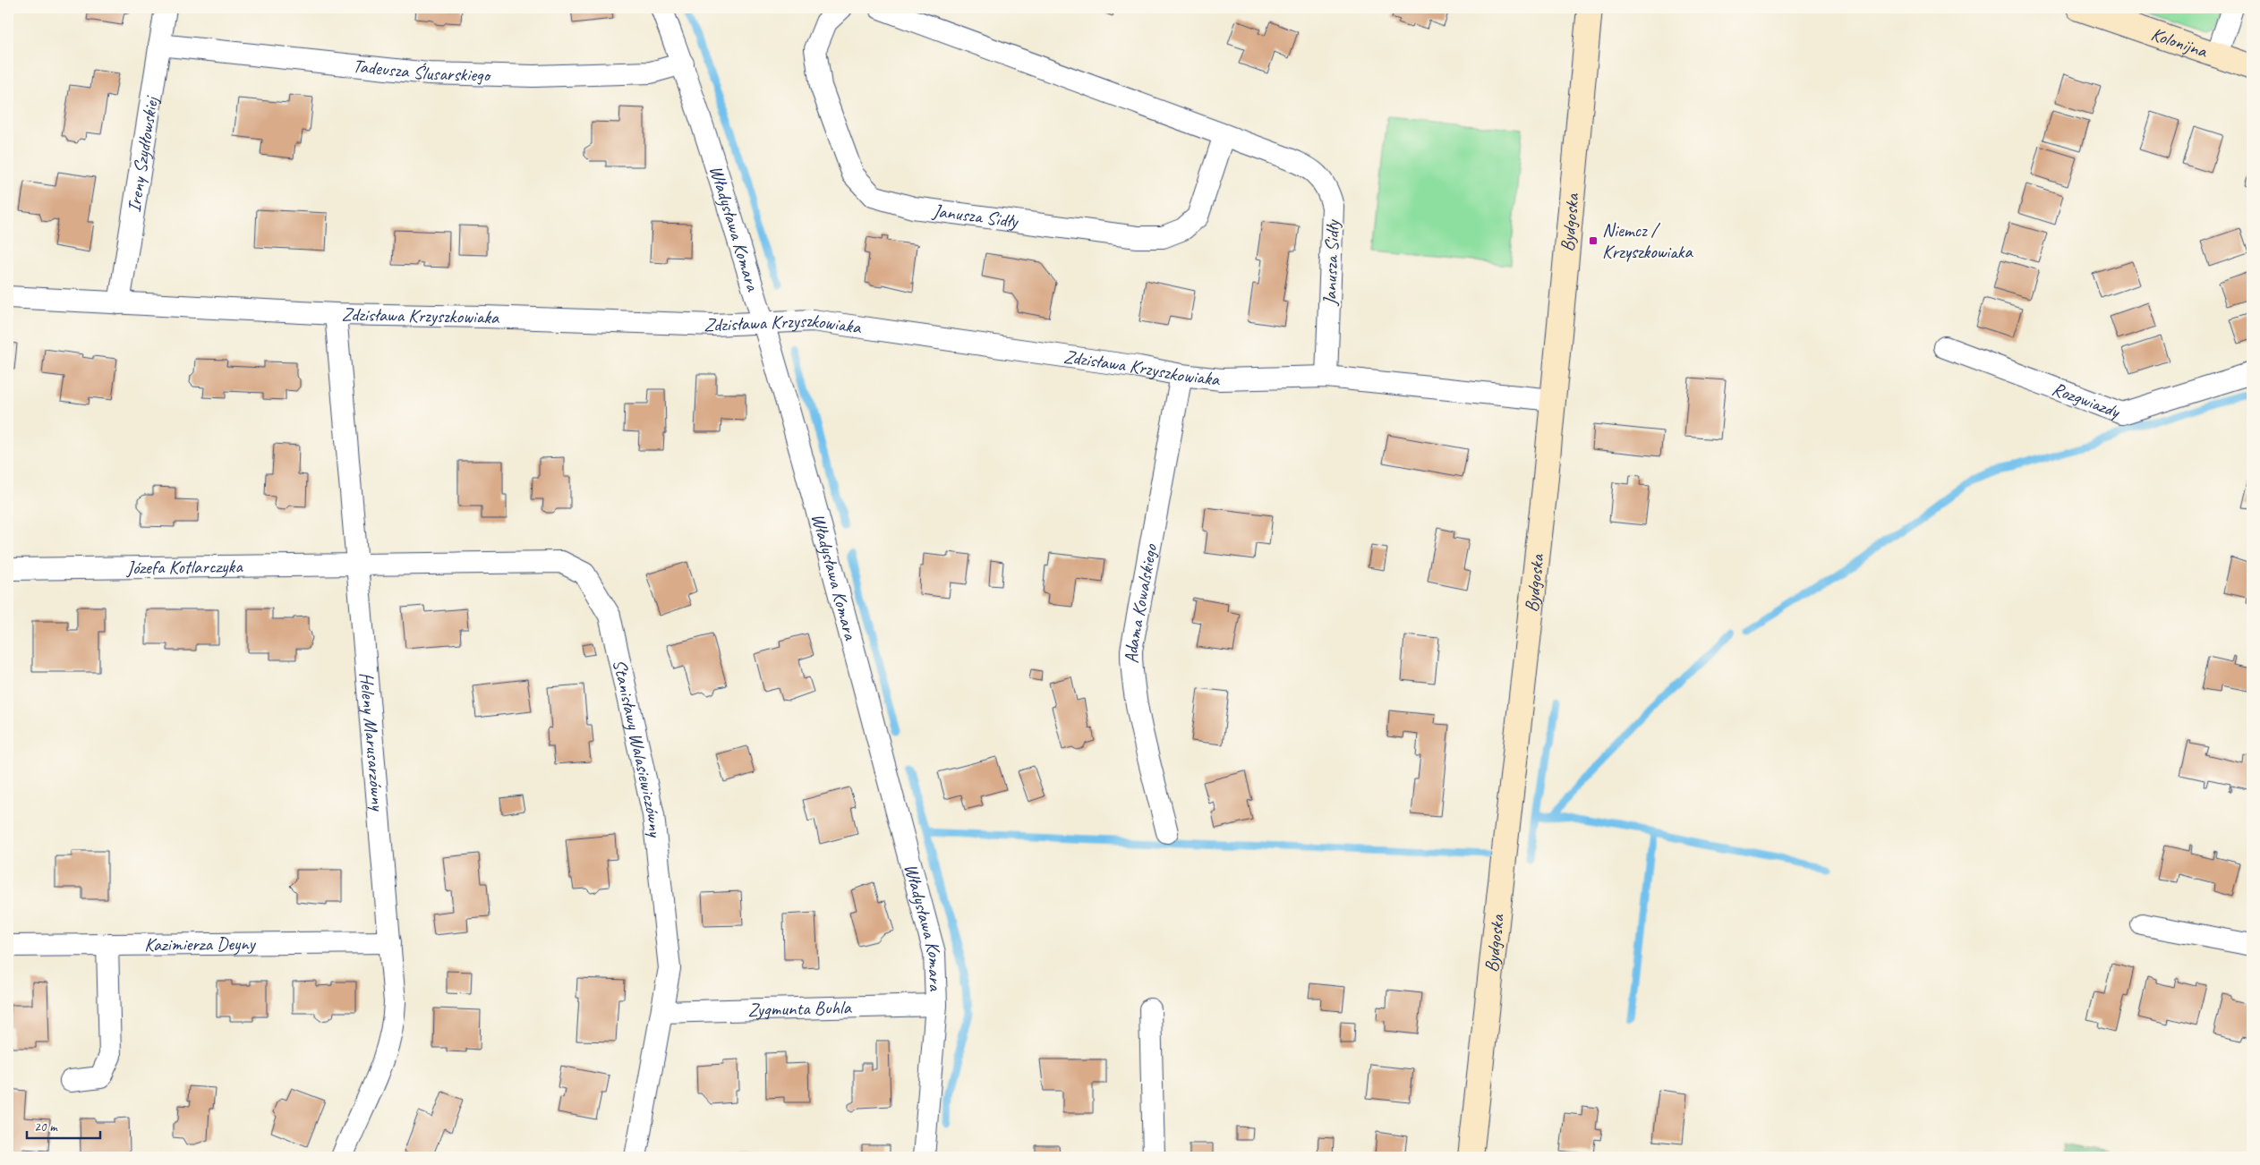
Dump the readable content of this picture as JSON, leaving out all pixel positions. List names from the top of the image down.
{
  "streets": {
    "street": [
      "Kolonijna",
      "Tadeusza Ślusarskiego",
      "Ireny Szydłowskiej",
      "Janusza Sidły",
      "Bydgoska",
      "Władysława Komara",
      "Zdzisława Krzyszkowiaka",
      "Rozgwiazdy",
      "Józefa Kotlarczyka",
      "Adama Kowalskiego",
      "Heleny Marusarzówny",
      "Stanisławy Walasiewiczówny",
      "Kazimierza Deyny",
      "Zygmunta Buhla"
    ]
  },
  "crossings": [
    ["Tadeusza Ślusarskiego", "Ireny Szydłowskiej"],
    ["Tadeusza Ślusarskiego", "Władysława Komara"],
    ["Ireny Szydłowskiej", "Zdzisława Krzyszkowiaka"],
    ["Janusza Sidły", "Zdzisława Krzyszkowiaka"],
    ["Bydgoska", "Zdzisława Krzyszkowiaka"],
    ["Władysława Komara", "Zdzisława Krzyszkowiaka"],
    ["Władysława Komara", "Zygmunta Buhla"],
    ["Zdzisława Krzyszkowiaka", "Adama Kowalskiego"],
    ["Zdzisława Krzyszkowiaka", "Heleny Marusarzówny"],
    ["Józefa Kotlarczyka", "Heleny Marusarzówny"],
    ["Józefa Kotlarczyka", "Stanisławy Walasiewiczówny"],
    ["Heleny Marusarzówny", "Stanisławy Walasiewiczówny"],
    ["Heleny Marusarzówny", "Kazimierza Deyny"],
    ["Stanisławy Walasiewiczówny", "Zygmunta Buhla"]
  ],
  "places": {
    "transit": ["Niemcz / Krzyszkowiaka"]
  },
  "scale_bar": "20 m"
}
